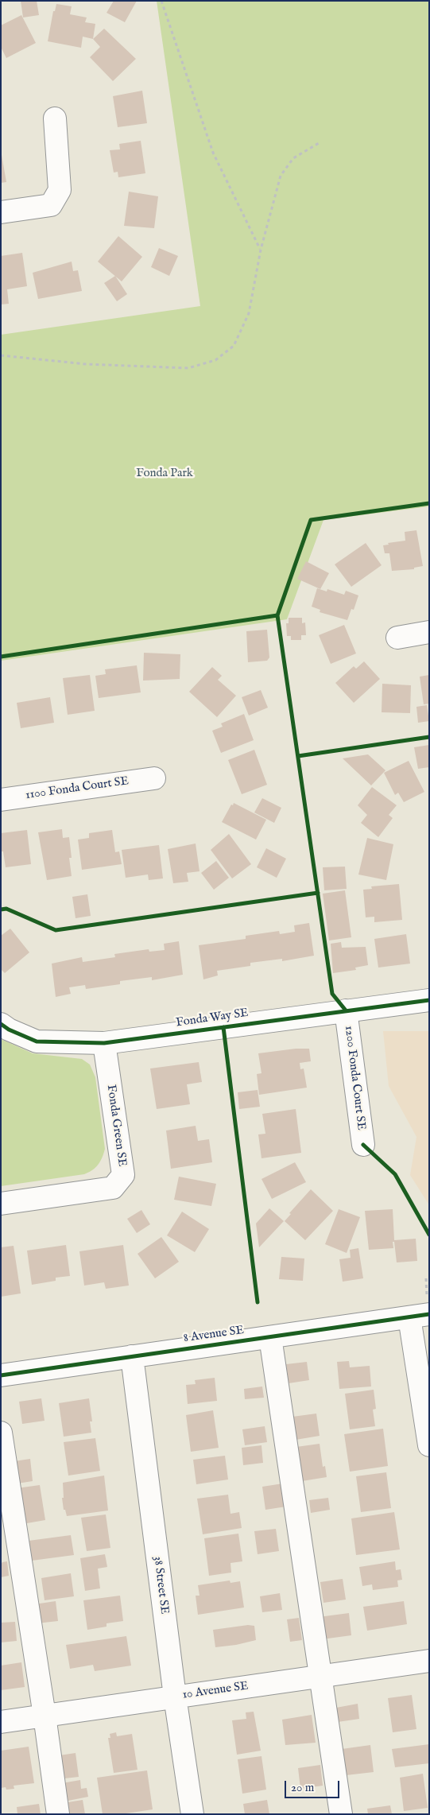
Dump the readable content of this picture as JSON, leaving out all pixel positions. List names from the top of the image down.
{
  "streets": {
    "street": [
      "1100 Fonda Court SE",
      "Fonda Way SE",
      "1200 Fonda Court SE",
      "Fonda Green SE",
      "8 Avenue SE",
      "38 Street SE",
      "10 Avenue SE"
    ]
  },
  "crossings": [
    ["Fonda Way SE", "1200 Fonda Court SE"],
    ["Fonda Way SE", "Fonda Green SE"],
    ["8 Avenue SE", "38 Street SE"],
    ["38 Street SE", "10 Avenue SE"]
  ],
  "parks": ["Fonda Park"],
  "scale_bar": "20 m"
}
